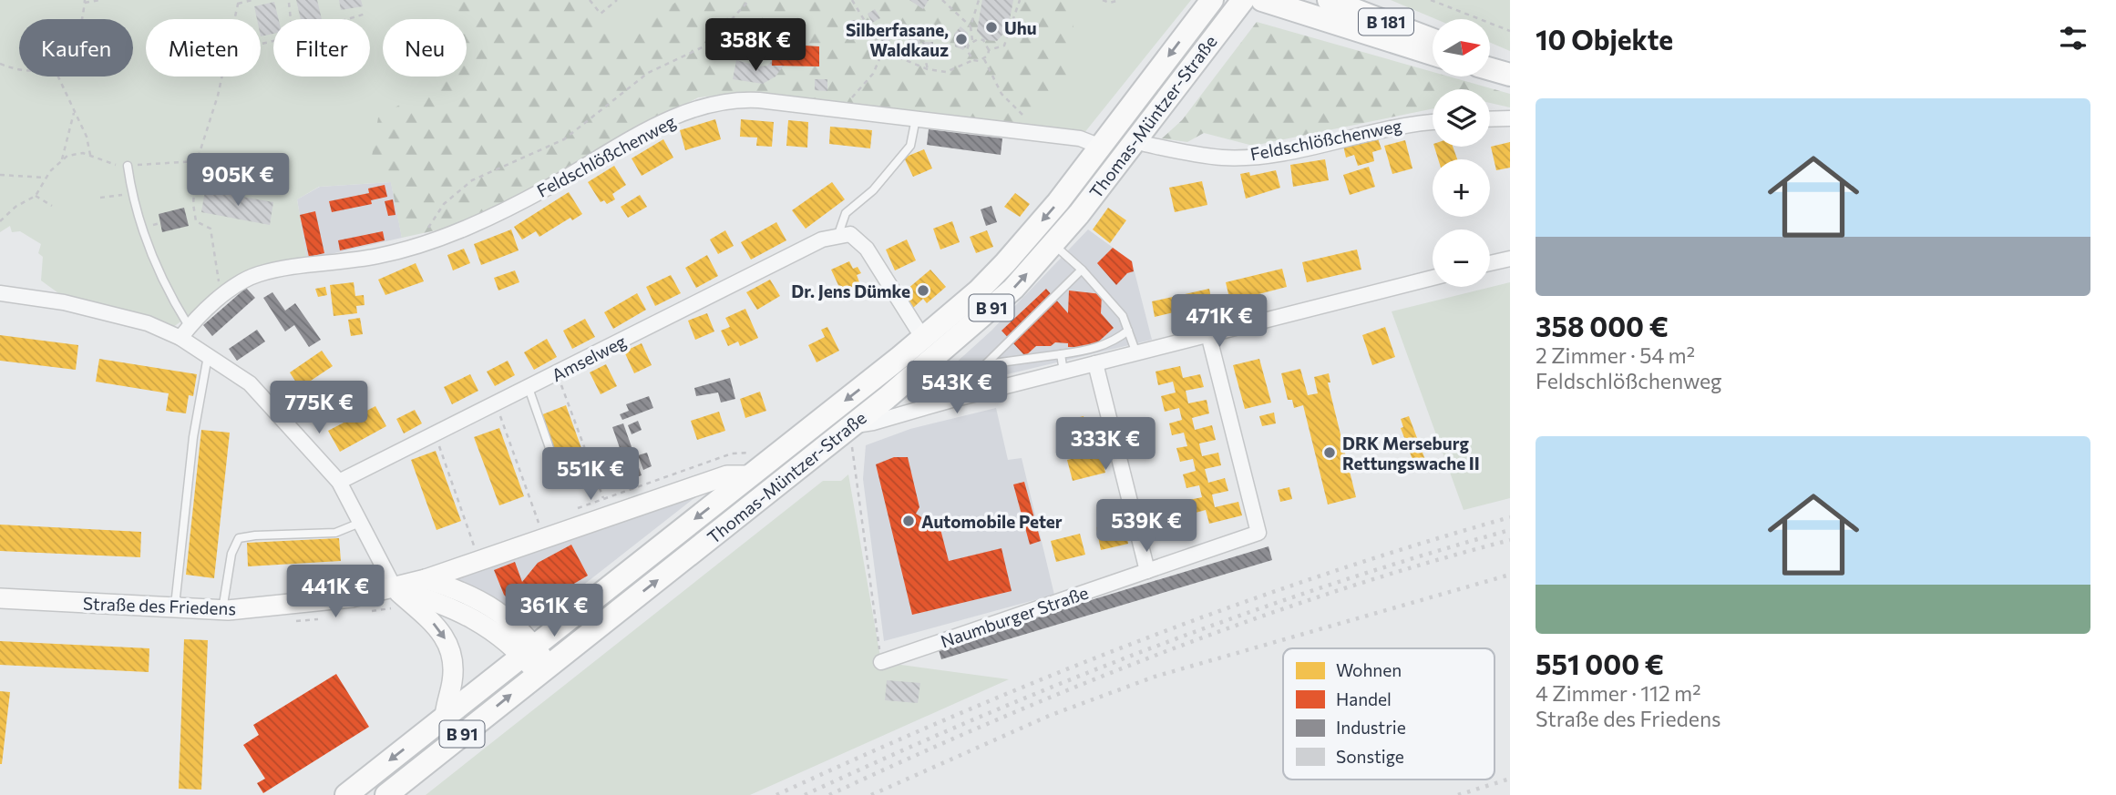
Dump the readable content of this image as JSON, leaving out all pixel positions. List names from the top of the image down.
{
  "streets": {
    "main road": ["B 181", "Thomas-Müntzer-Straße", "B 91"],
    "street": [
      "Feldschlößchenweg",
      "Amselweg",
      "Straße des Friedens",
      "Naumburger Straße"
    ]
  },
  "crossings": [
    ["Thomas-Müntzer-Straße", "Feldschlößchenweg"],
    ["Thomas-Müntzer-Straße", "B 91"],
    ["Thomas-Müntzer-Straße", "Straße des Friedens"],
    ["B 91", "Straße des Friedens"]
  ],
  "places": [
    "Uhu",
    "Silberfasane, Waldkauz",
    "Dr. Jens Dümke",
    "DRK Merseburg Rettungswache II",
    "Automobile Peter"
  ],
  "legend": [
    "Wohnen",
    "Handel",
    "Industrie",
    "Sonstige"
  ],
  "north": "right",
  "page": {
    "heading": "10 Objekte",
    "price": [
      "358K €",
      "905K €",
      "471K €",
      "543K €",
      "775K €",
      "333K €",
      "551K €",
      "539K €",
      "441K €",
      "361K €"
    ],
    "map_buttons": ["+", "−"],
    "chip": [
      "Kaufen",
      "Mieten",
      "Filter",
      "Neu"
    ],
    "list": [
      {
        "name": "358 000 €",
        "note": "2 Zimmer · 54 m² · Feldschlößchenweg"
      },
      {
        "name": "551 000 €",
        "note": "4 Zimmer · 112 m² · Straße des Friedens"
      }
    ]
  }
}
